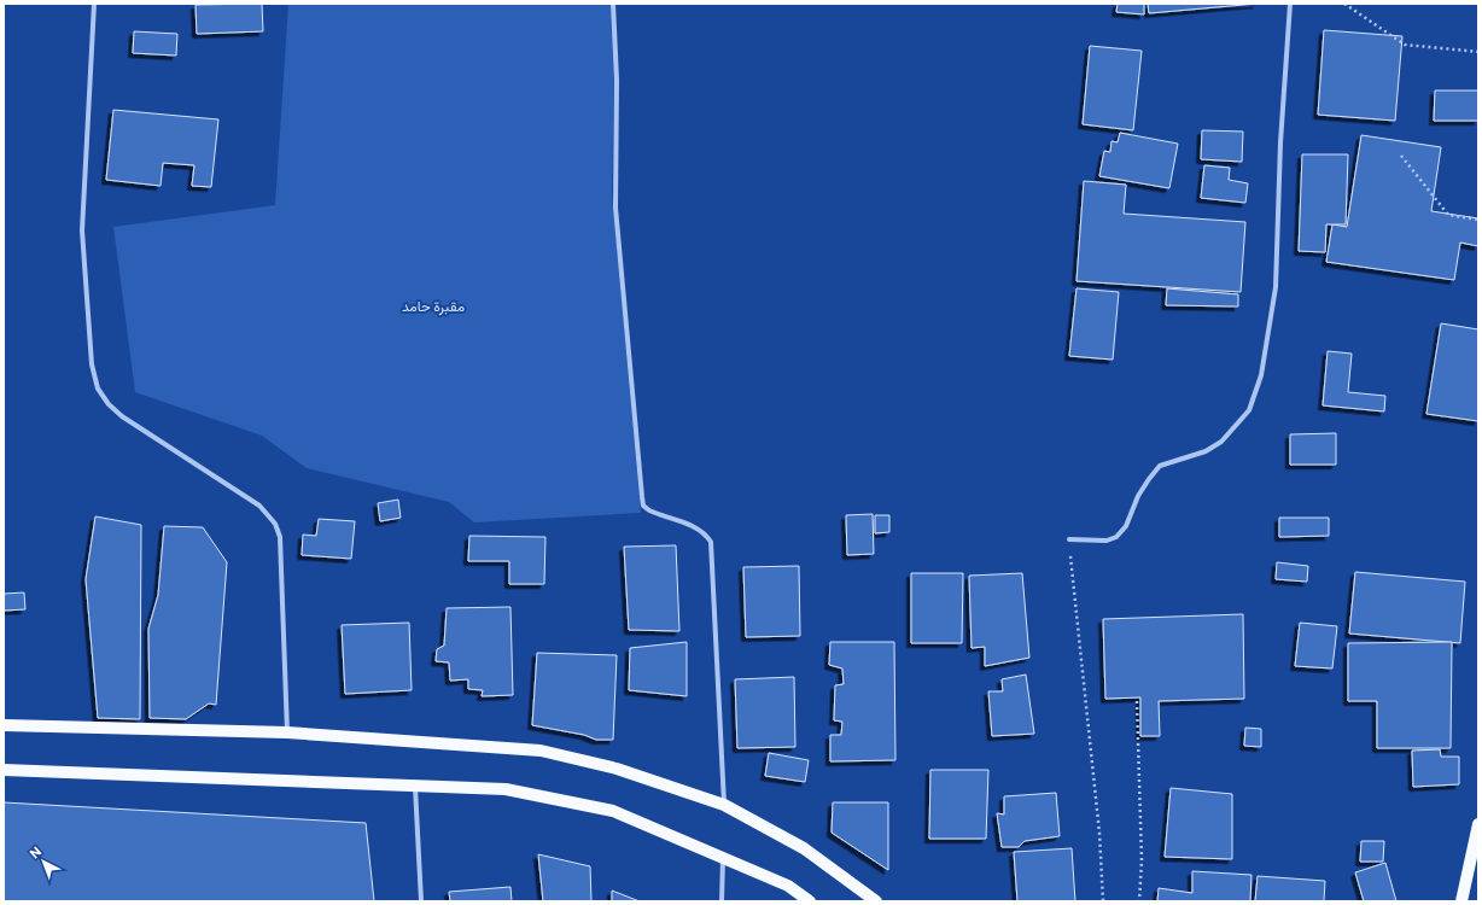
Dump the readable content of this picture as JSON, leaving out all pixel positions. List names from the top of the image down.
{
  "parks": ["مقبرة حامد"],
  "north": "top left"
}
